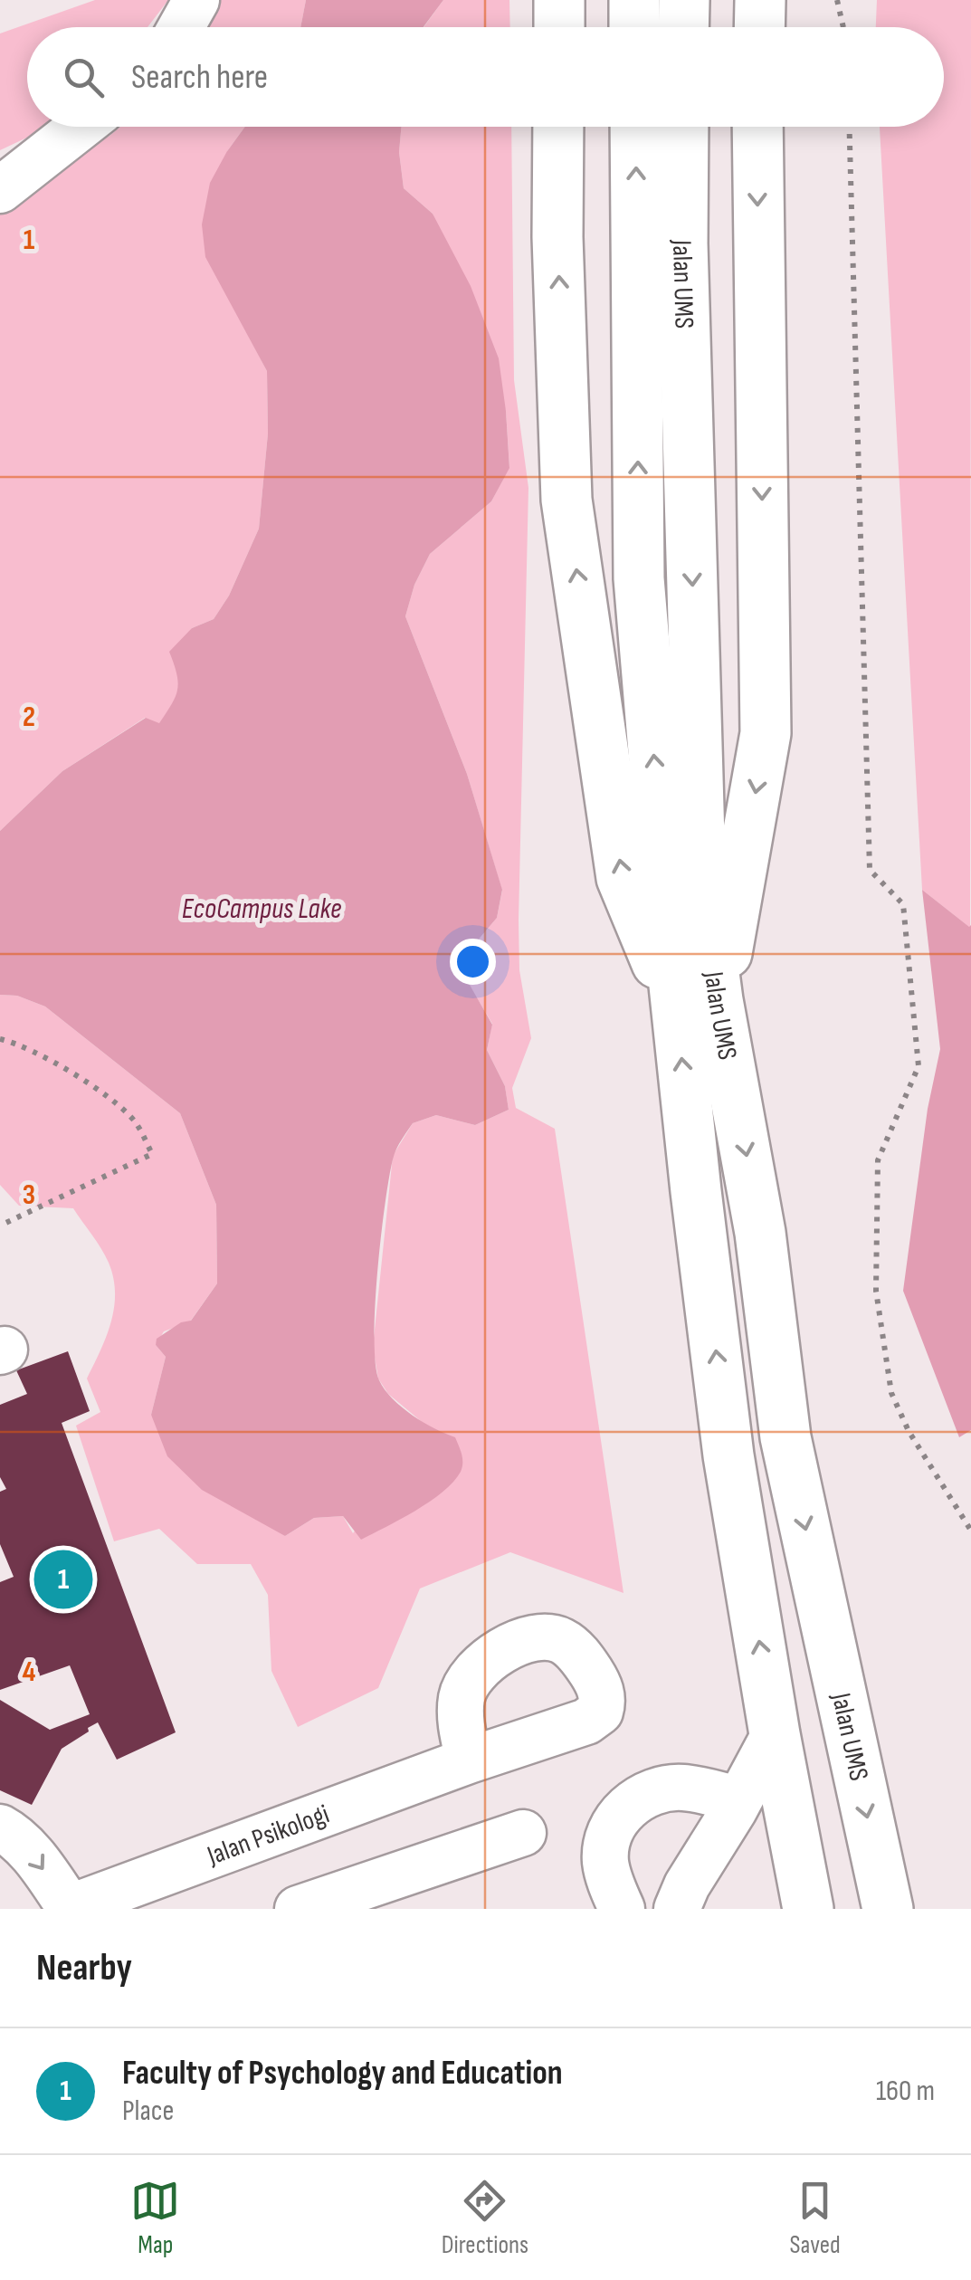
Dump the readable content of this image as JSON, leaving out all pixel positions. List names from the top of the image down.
{
  "streets": {
    "highway": ["Jalan UMS"],
    "street": ["Jalan Psikologi"]
  },
  "water": ["EcoCampus Lake"],
  "page": {
    "search": "Search here",
    "pins": "1",
    "heading": "Nearby",
    "list": [
      {
        "mark": "1",
        "name": "Faculty of Psychology and Education",
        "note": "Place",
        "value": "160 m"
      }
    ],
    "nav": ["Map", "Directions", "Saved"]
  },
  "grid": {
    "rows": [
      "1",
      "2",
      "3",
      "4"
    ]
  }
}
